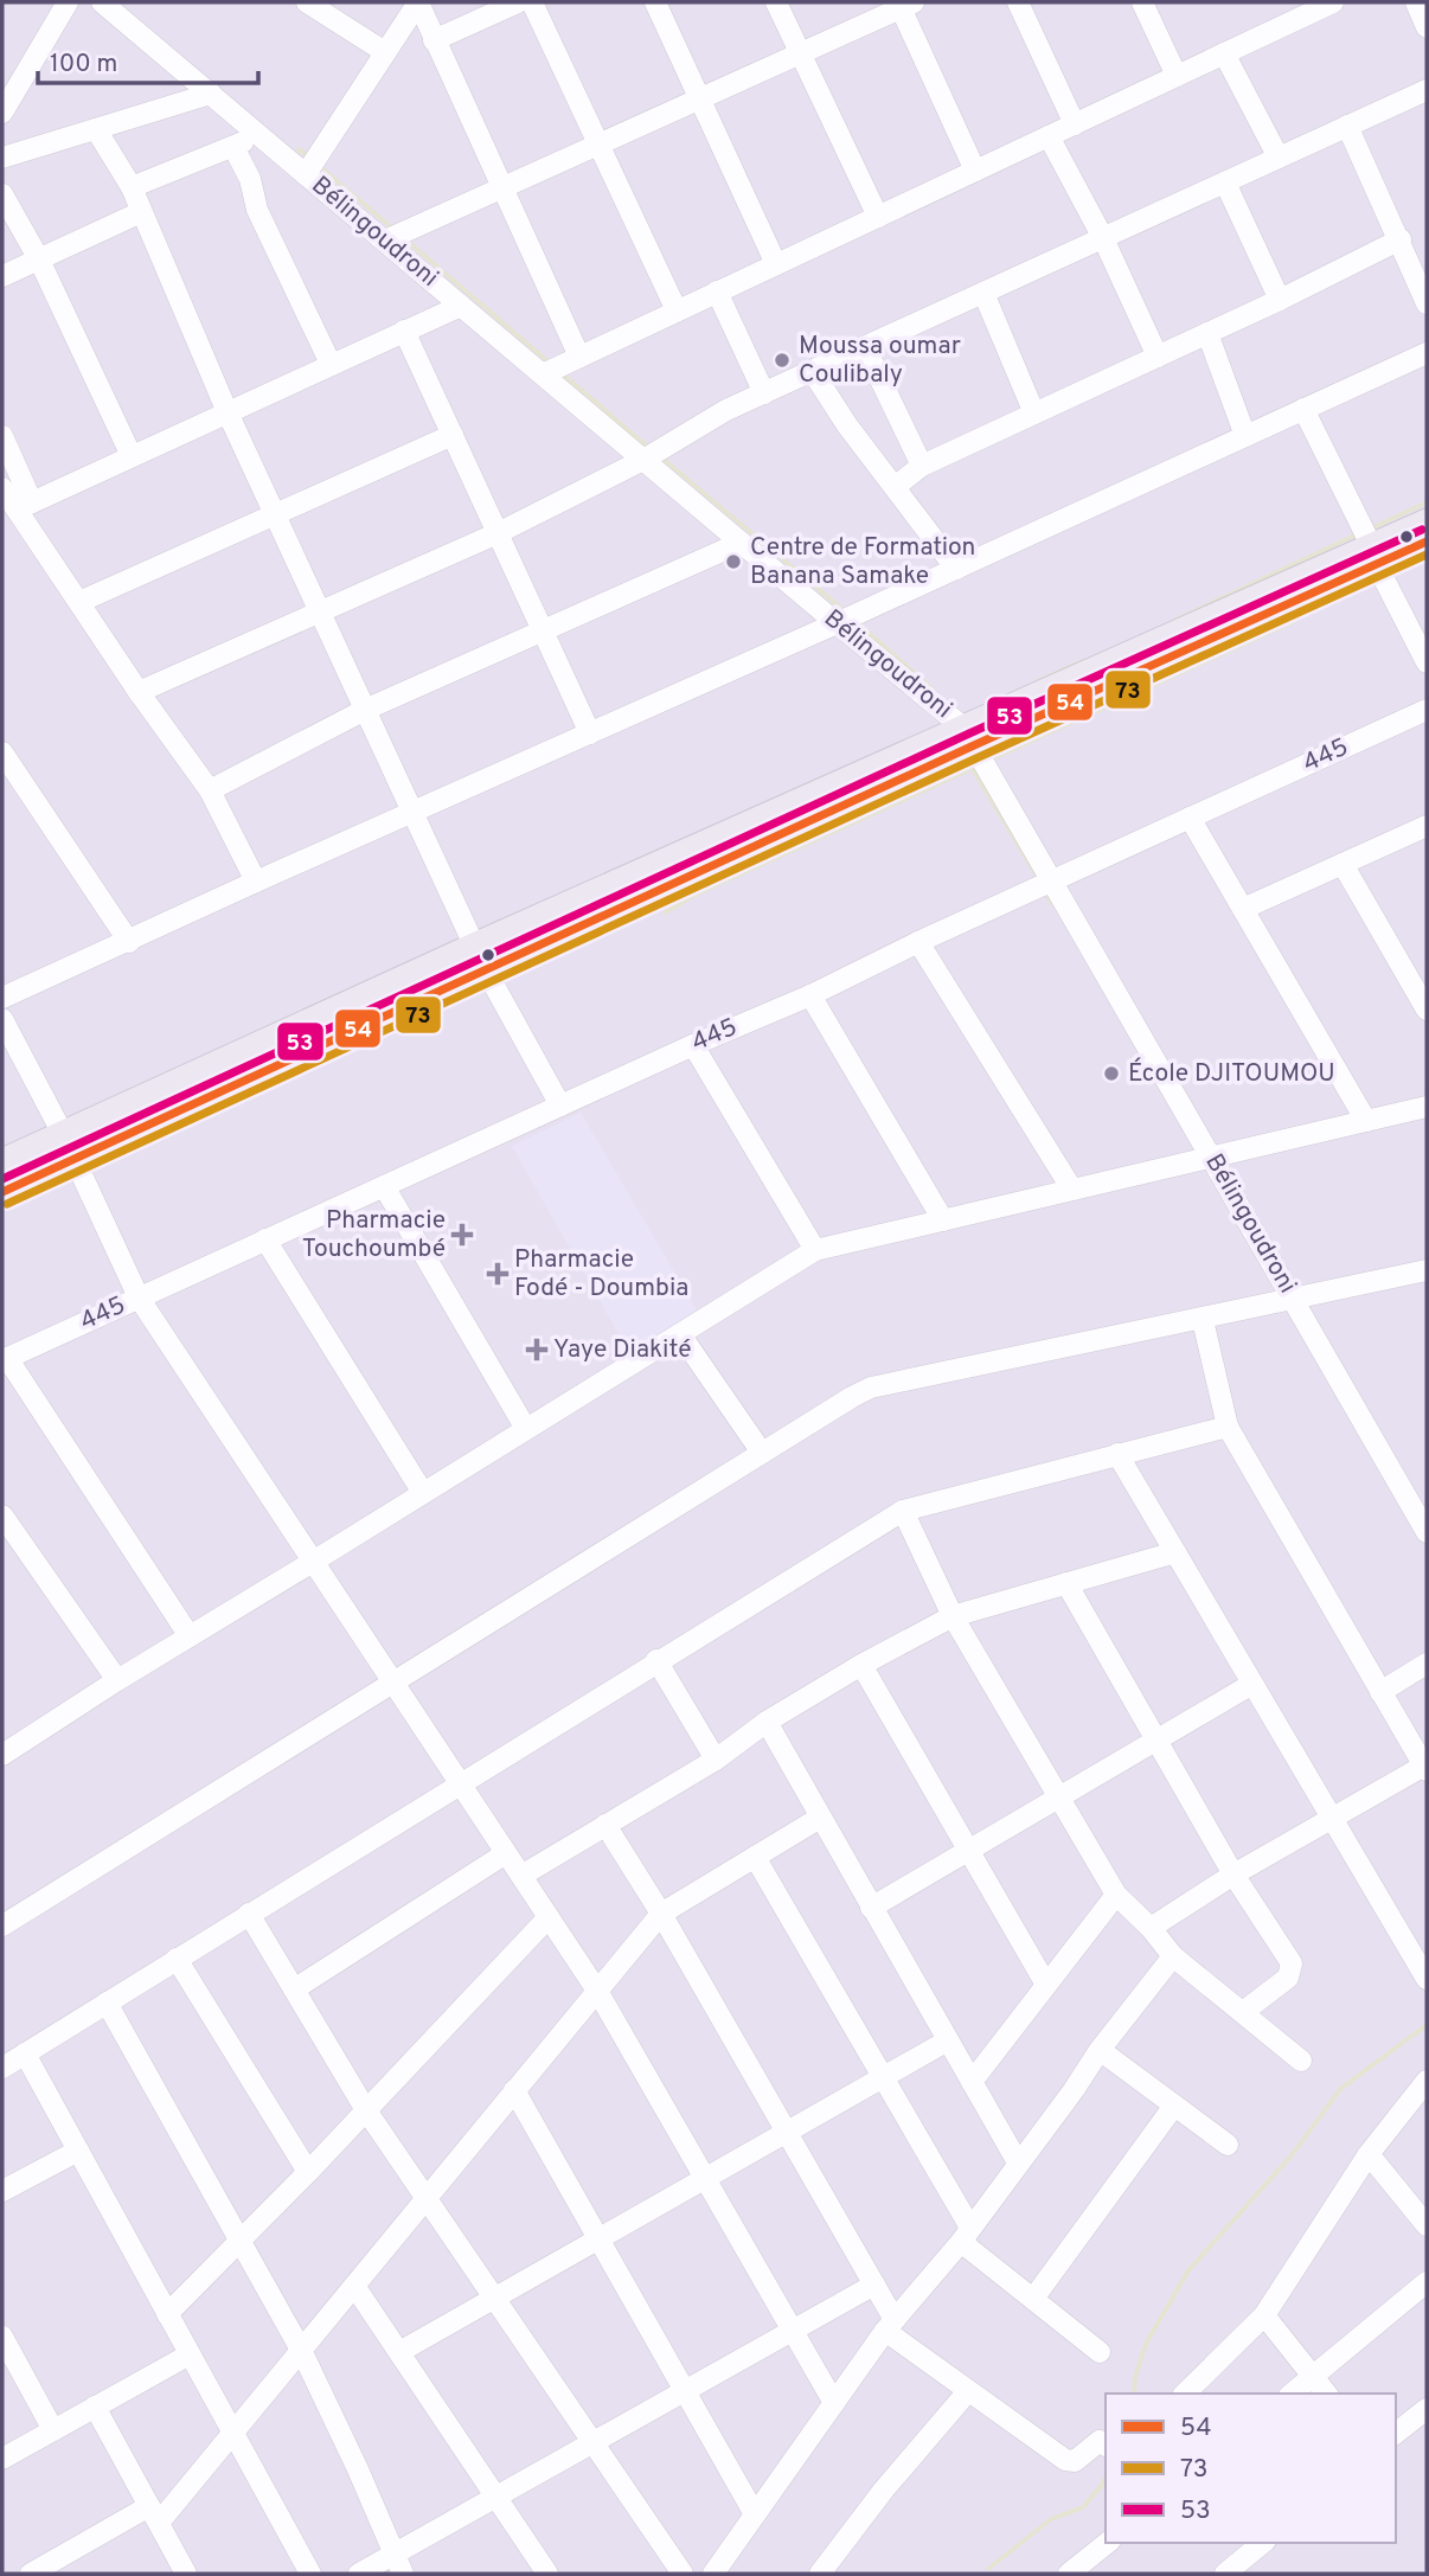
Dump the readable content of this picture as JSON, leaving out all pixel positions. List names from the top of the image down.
{
  "streets": {
    "street": ["Bélingoudroni", "445"]
  },
  "crossings": [
    ["Bélingoudroni", "445"]
  ],
  "places": {
    "other": ["Moussa oumar Coulibaly", "Centre de Formation Banana Samake", "École DJITOUMOU"],
    "health": ["Pharmacie Touchoumbé", "Pharmacie Fodé - Doumbia", "Yaye Diakité"]
  },
  "lines": ["transit line 53", "transit line 54", "transit line 73"],
  "legend": ["54", "73", "53"],
  "scale_bar": "100 m"
}
